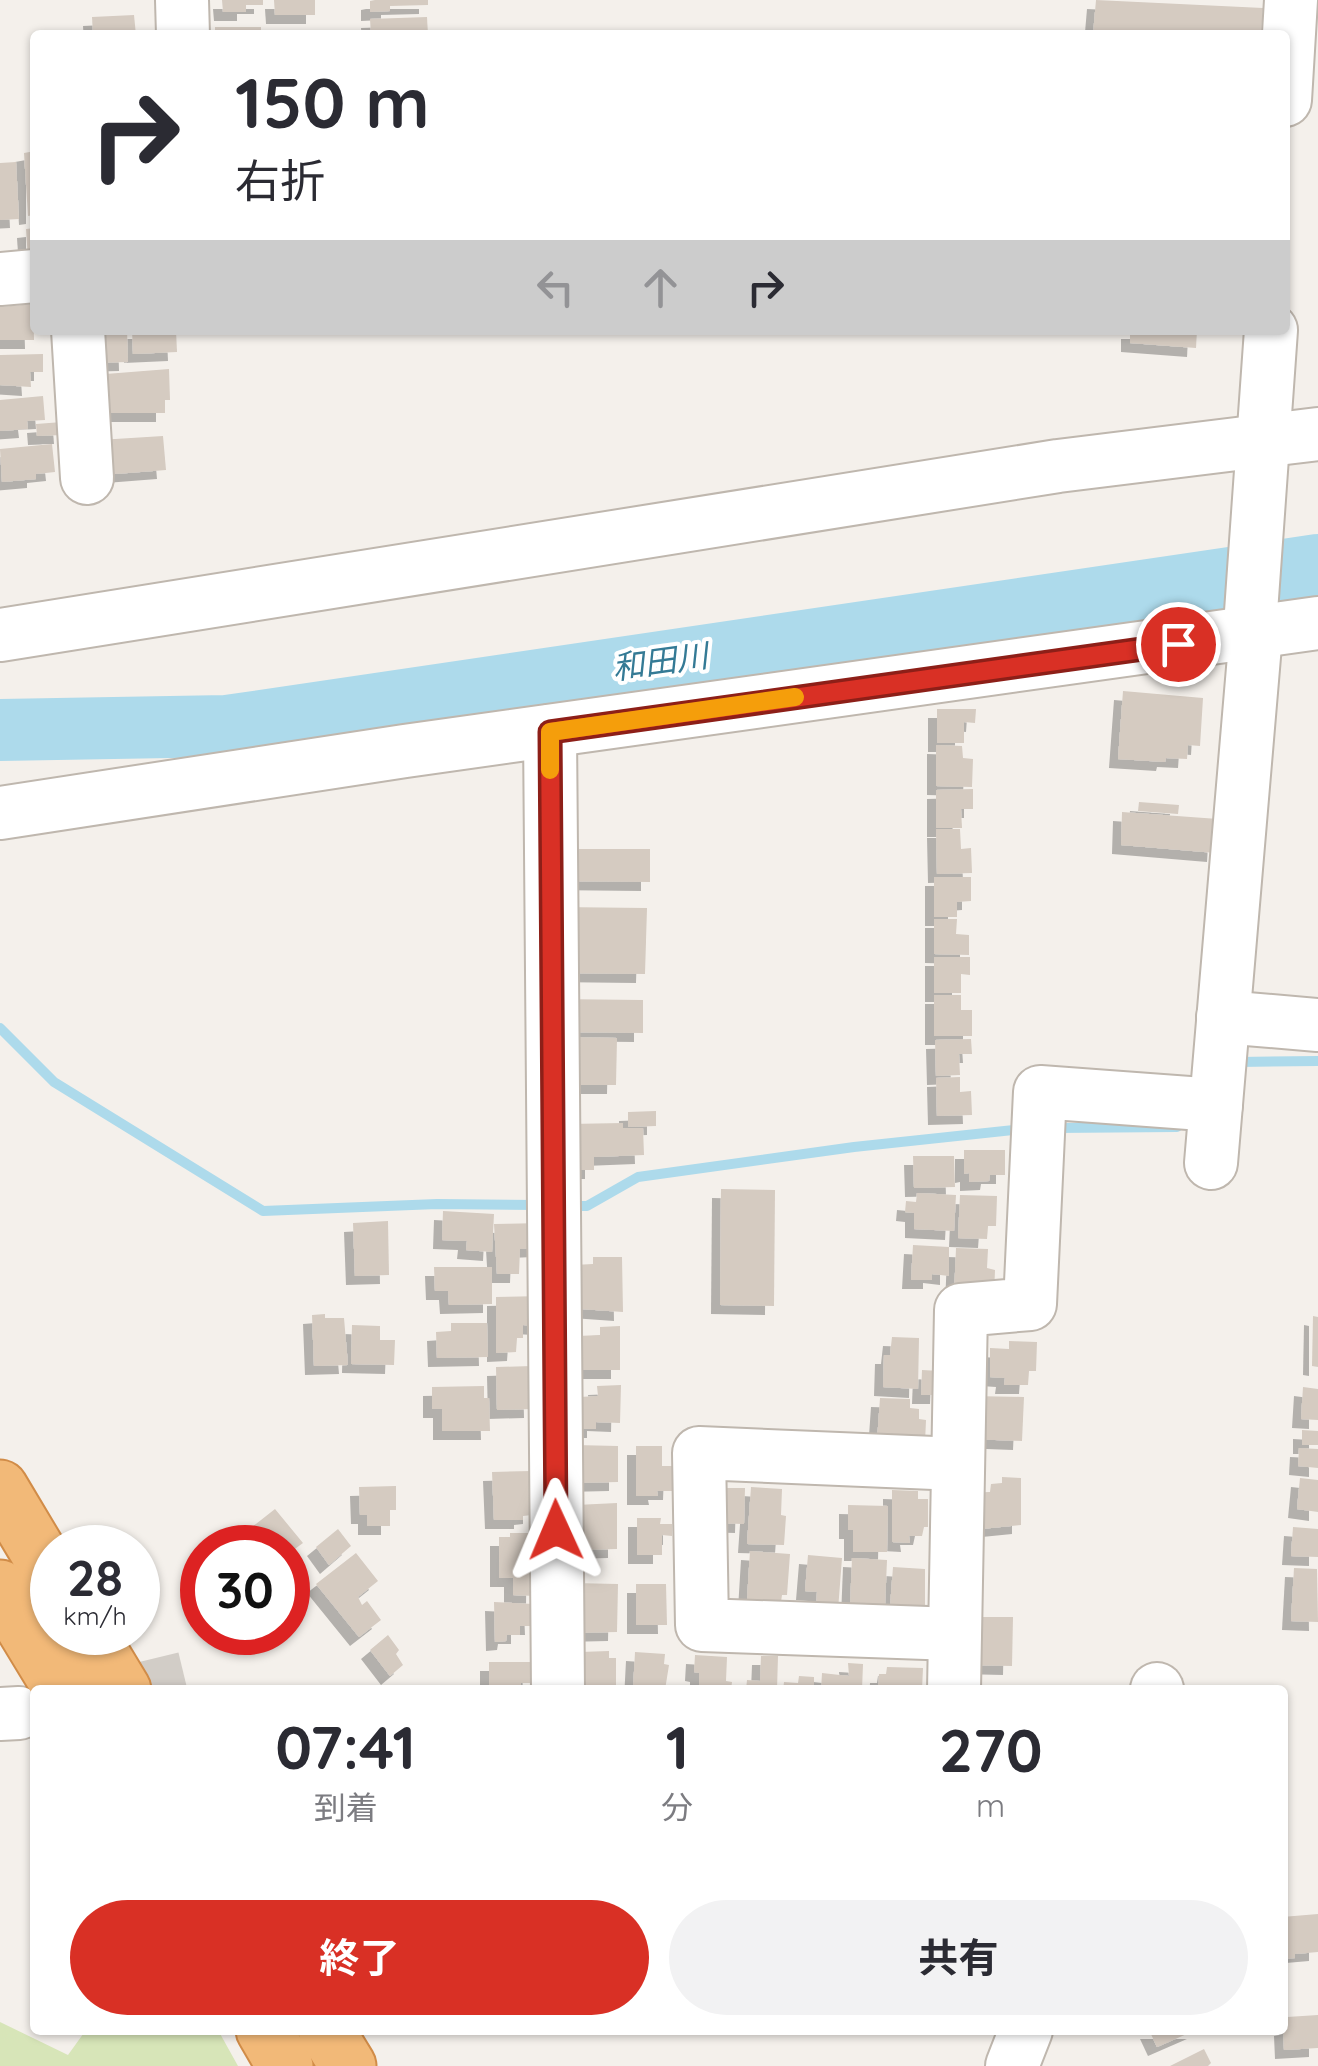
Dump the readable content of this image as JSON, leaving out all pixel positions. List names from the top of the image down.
{
  "water": ["和田川"],
  "page": {
    "turn": ["150 m", "右折"],
    "speed": "28 km/h",
    "limit": "30",
    "eta": [
      "07:41",
      "到着",
      "1",
      "分",
      "270",
      "m"
    ],
    "buttons": ["終了", "共有"]
  }
}
